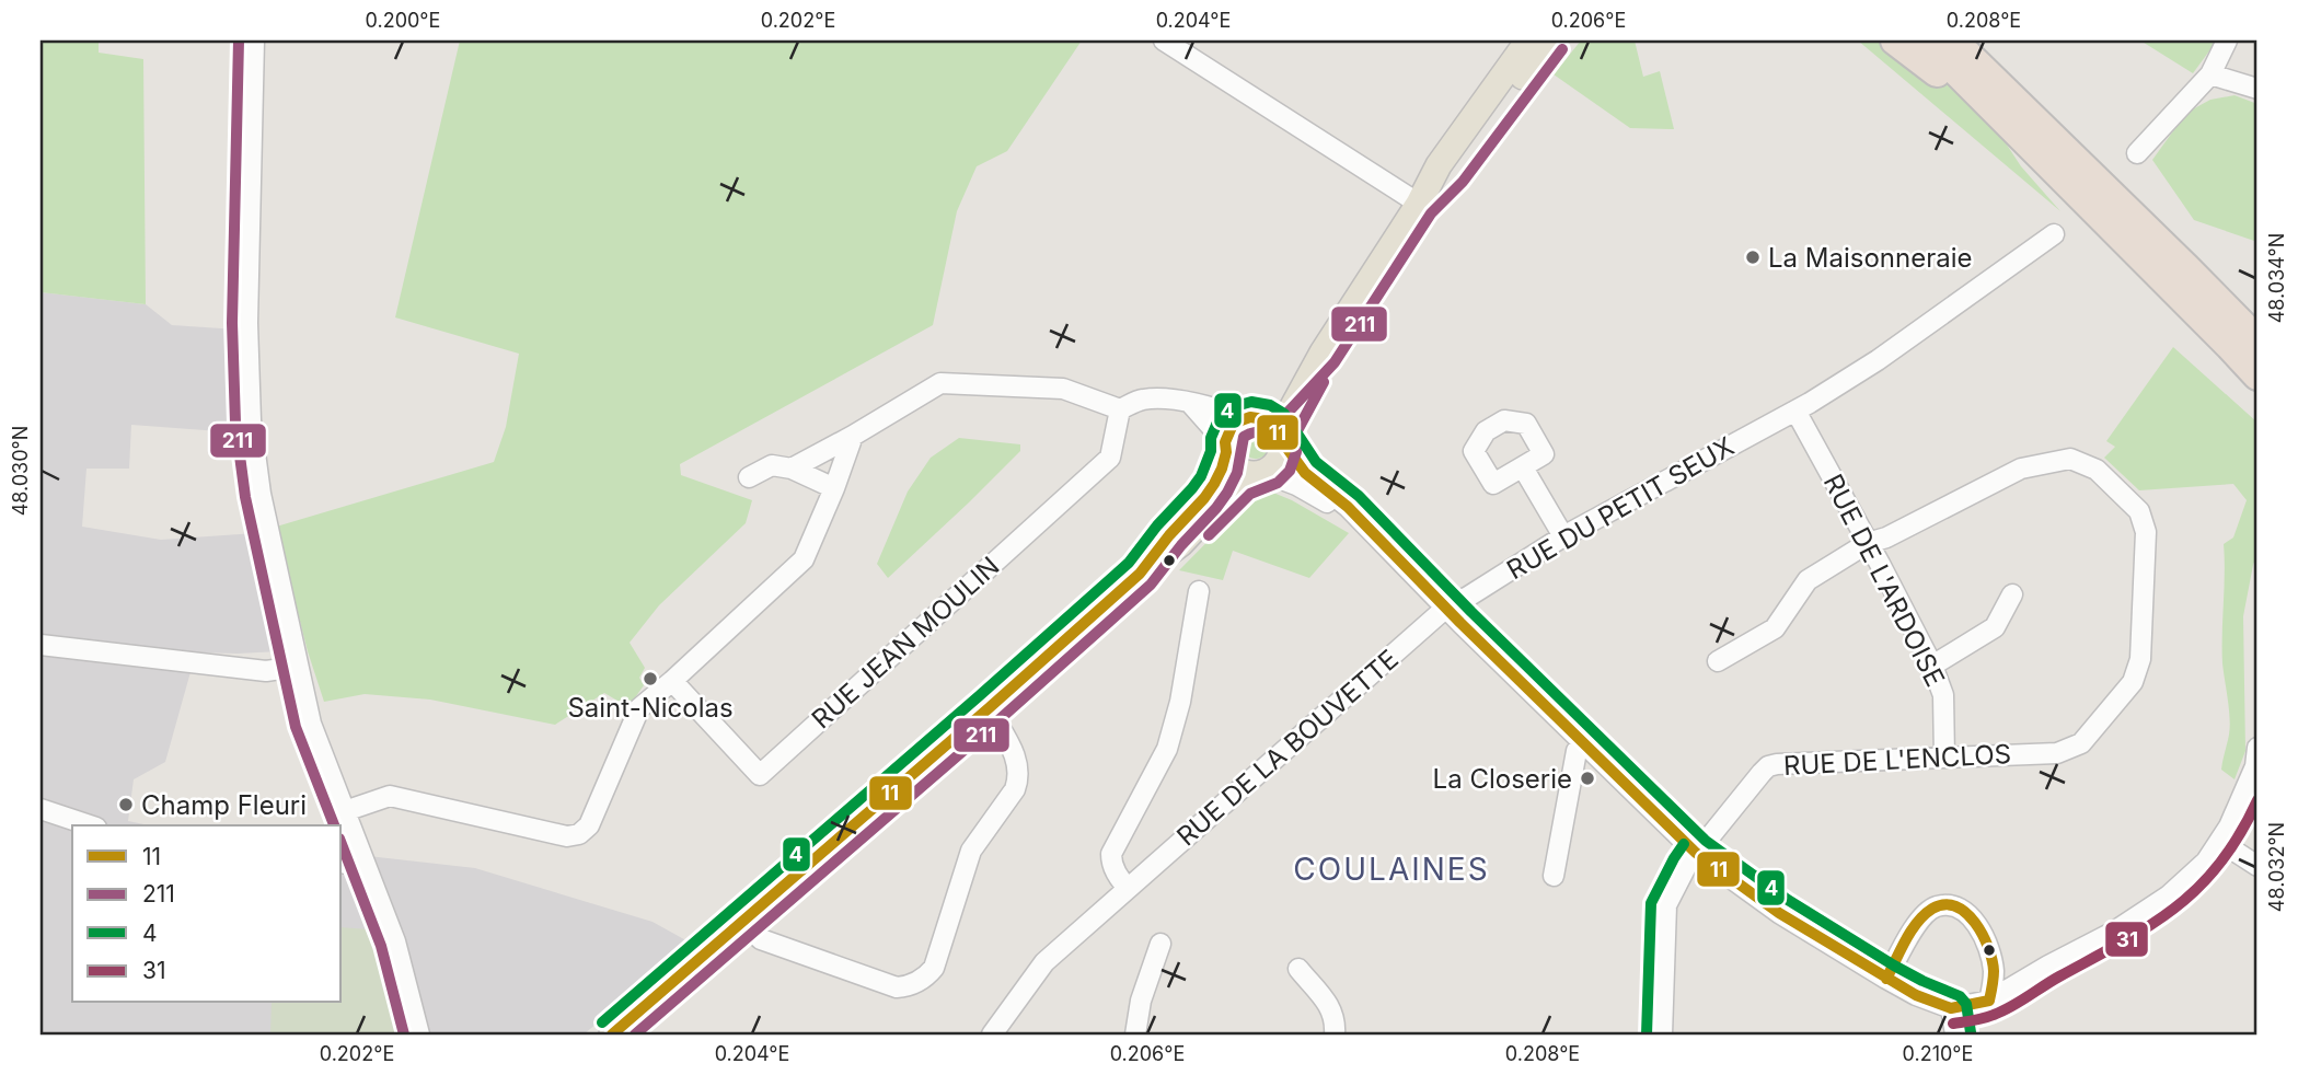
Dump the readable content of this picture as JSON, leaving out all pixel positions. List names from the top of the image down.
{
  "streets": {
    "street": [
      "RUE DU PETIT SEUX",
      "RUE DE L'ARDOISE",
      "RUE JEAN MOULIN",
      "RUE DE LA BOUVETTE",
      "RUE DE L'ENCLOS"
    ]
  },
  "crossings": [
    ["RUE DU PETIT SEUX", "RUE DE L'ARDOISE"],
    ["RUE DU PETIT SEUX", "RUE DE LA BOUVETTE"],
    ["RUE DE L'ARDOISE", "RUE DE L'ENCLOS"]
  ],
  "districts": ["COULAINES"],
  "places": [
    "La Maisonneraie",
    "Saint-Nicolas",
    "La Closerie",
    "Champ Fleuri"
  ],
  "lines": [
    "transit line 211",
    "transit line 4",
    "transit line 11",
    "transit line 31"
  ],
  "legend": [
    "11",
    "211",
    "4",
    "31"
  ],
  "coordinates": [
    "0.200°E",
    "0.202°E",
    "0.204°E",
    "0.206°E",
    "0.208°E",
    "48.034°N",
    "48.030°N",
    "48.032°N",
    "0.210°E"
  ]
}
